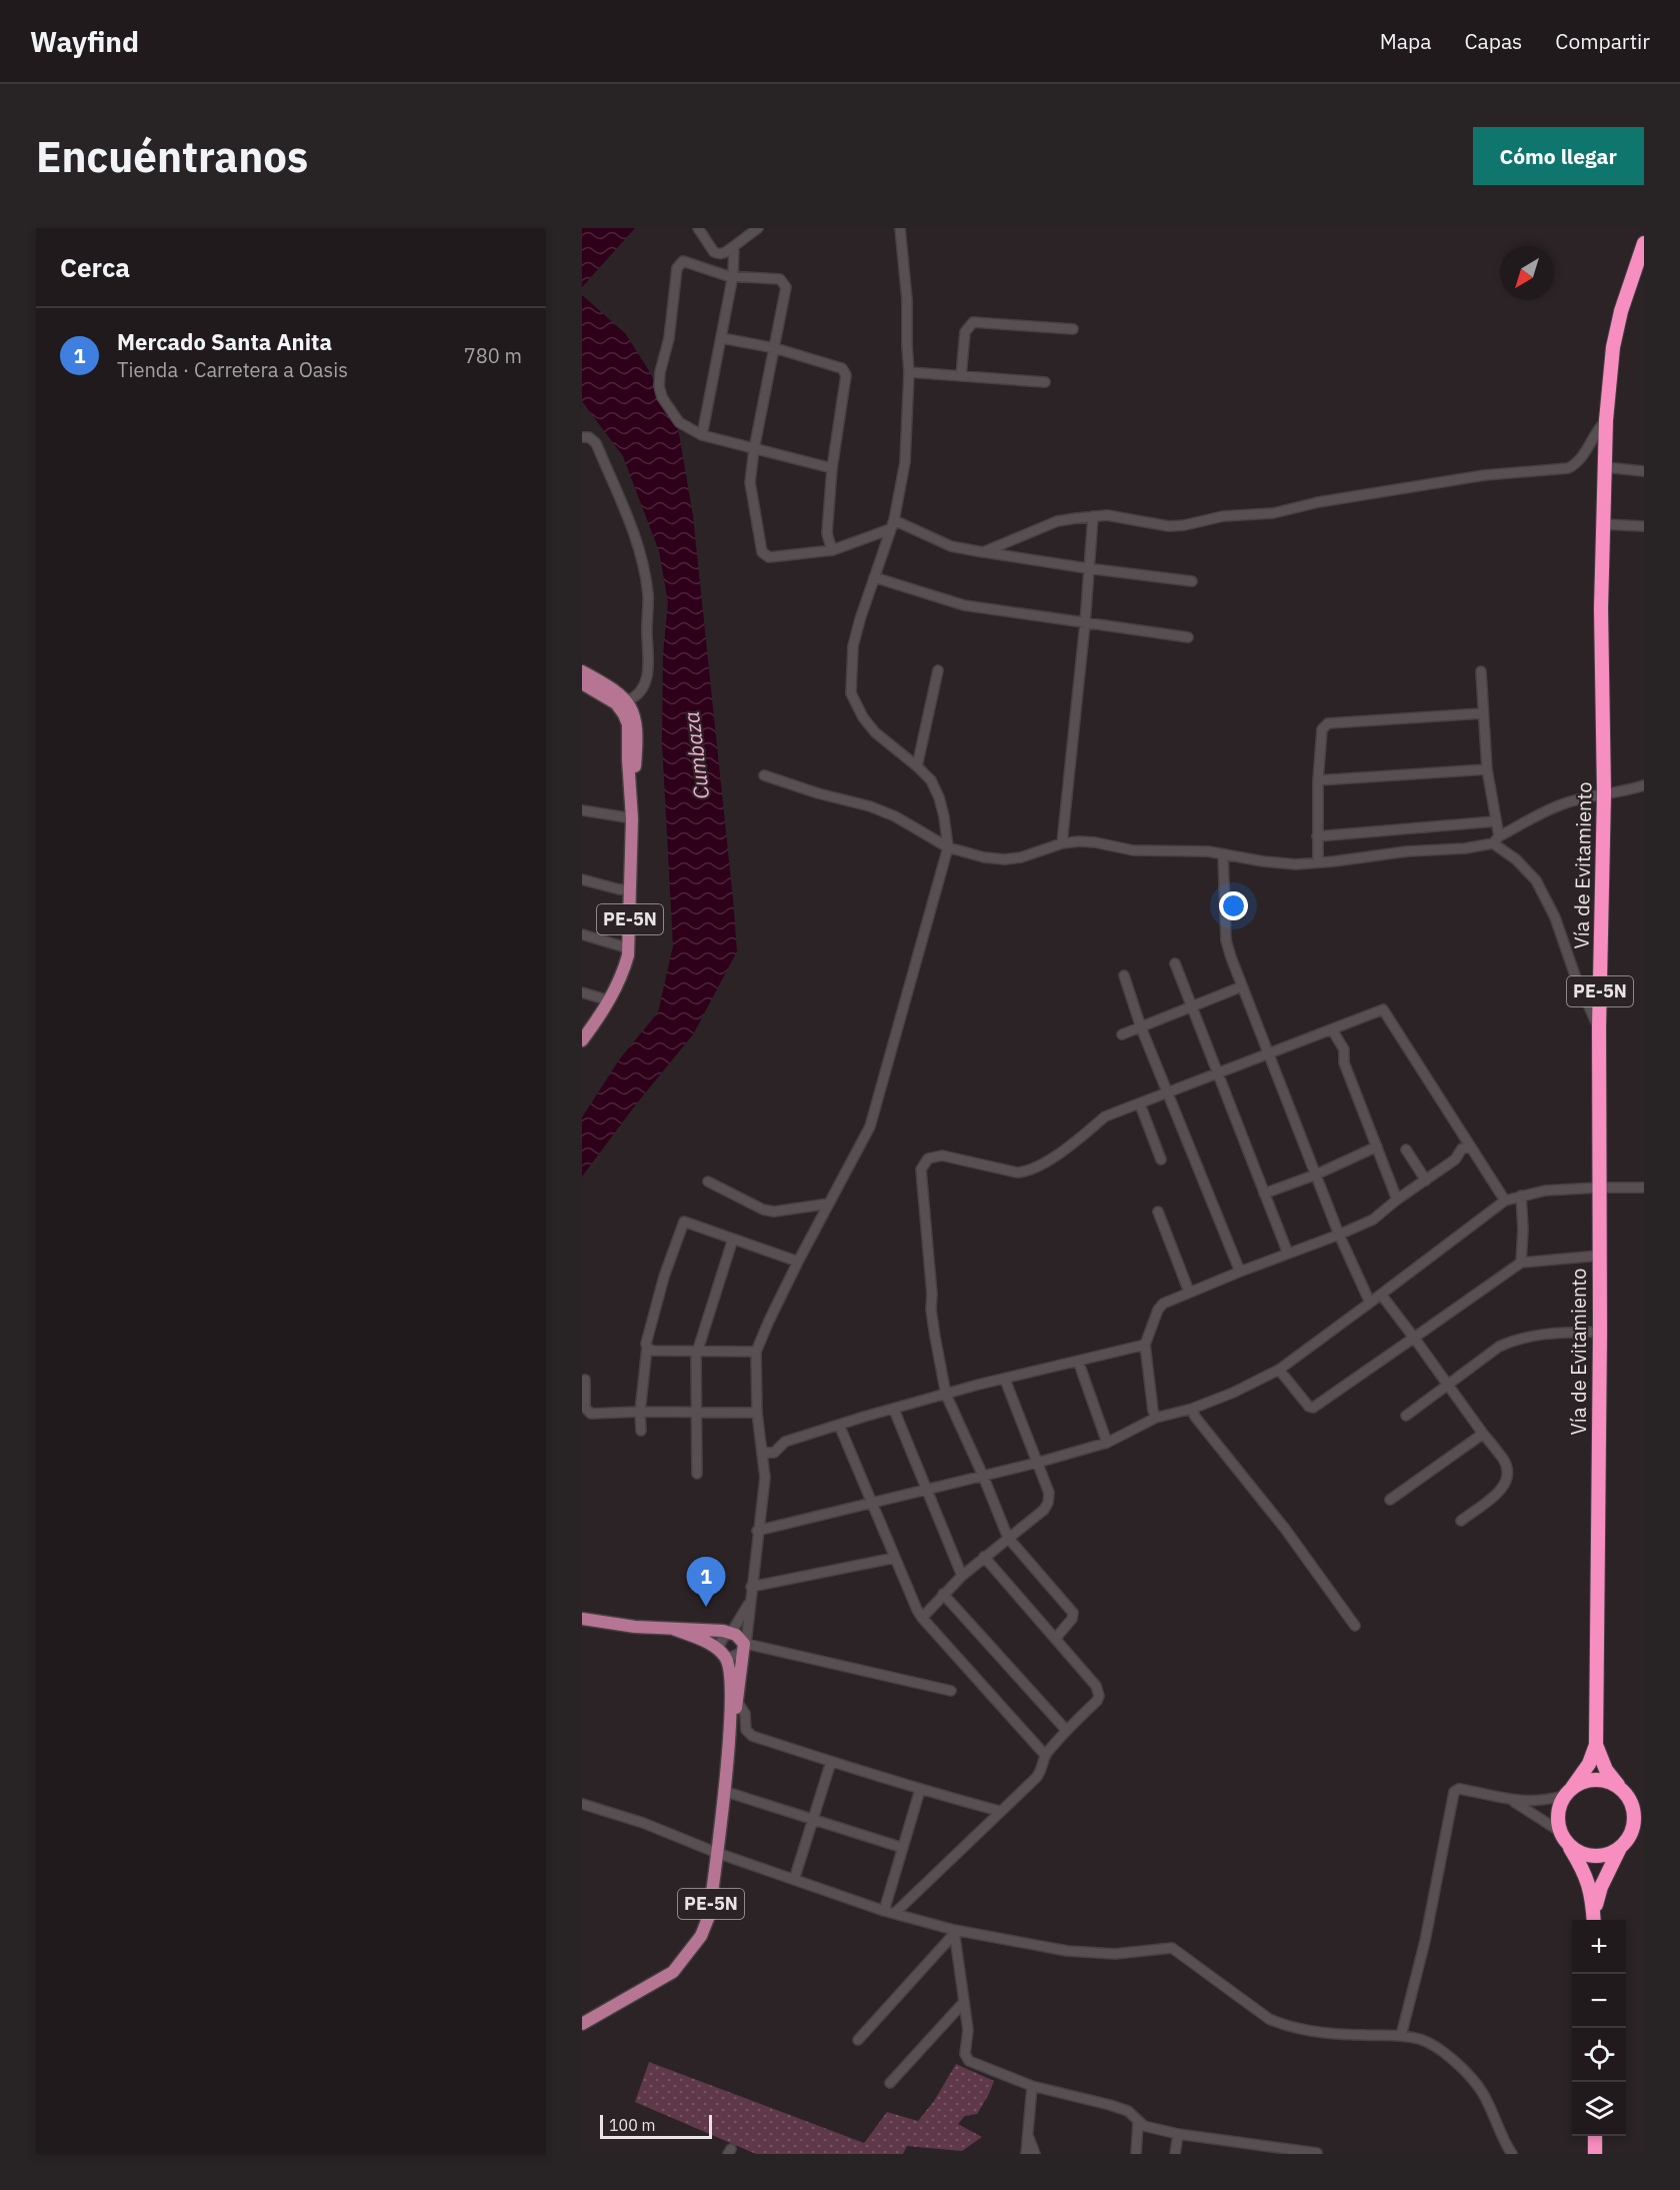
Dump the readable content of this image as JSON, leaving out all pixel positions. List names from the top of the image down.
{
  "streets": {
    "highway": ["Vía de Evitamiento", "PE-5N"]
  },
  "water": ["Cumbaza"],
  "scale_bar": "100 m",
  "north": "bottom left",
  "page": {
    "header": "Wayfind",
    "nav": ["Mapa", "Capas", "Compartir"],
    "buttons": "Cómo llegar",
    "title": "Encuéntranos",
    "heading": "Cerca",
    "list": [
      {
        "mark": "1",
        "name": "Mercado Santa Anita",
        "note": "Tienda · Carretera a Oasis",
        "value": "780 m"
      }
    ],
    "pins": "1",
    "map_buttons": ["+", "−"],
    "scale": "100 m"
  }
}
